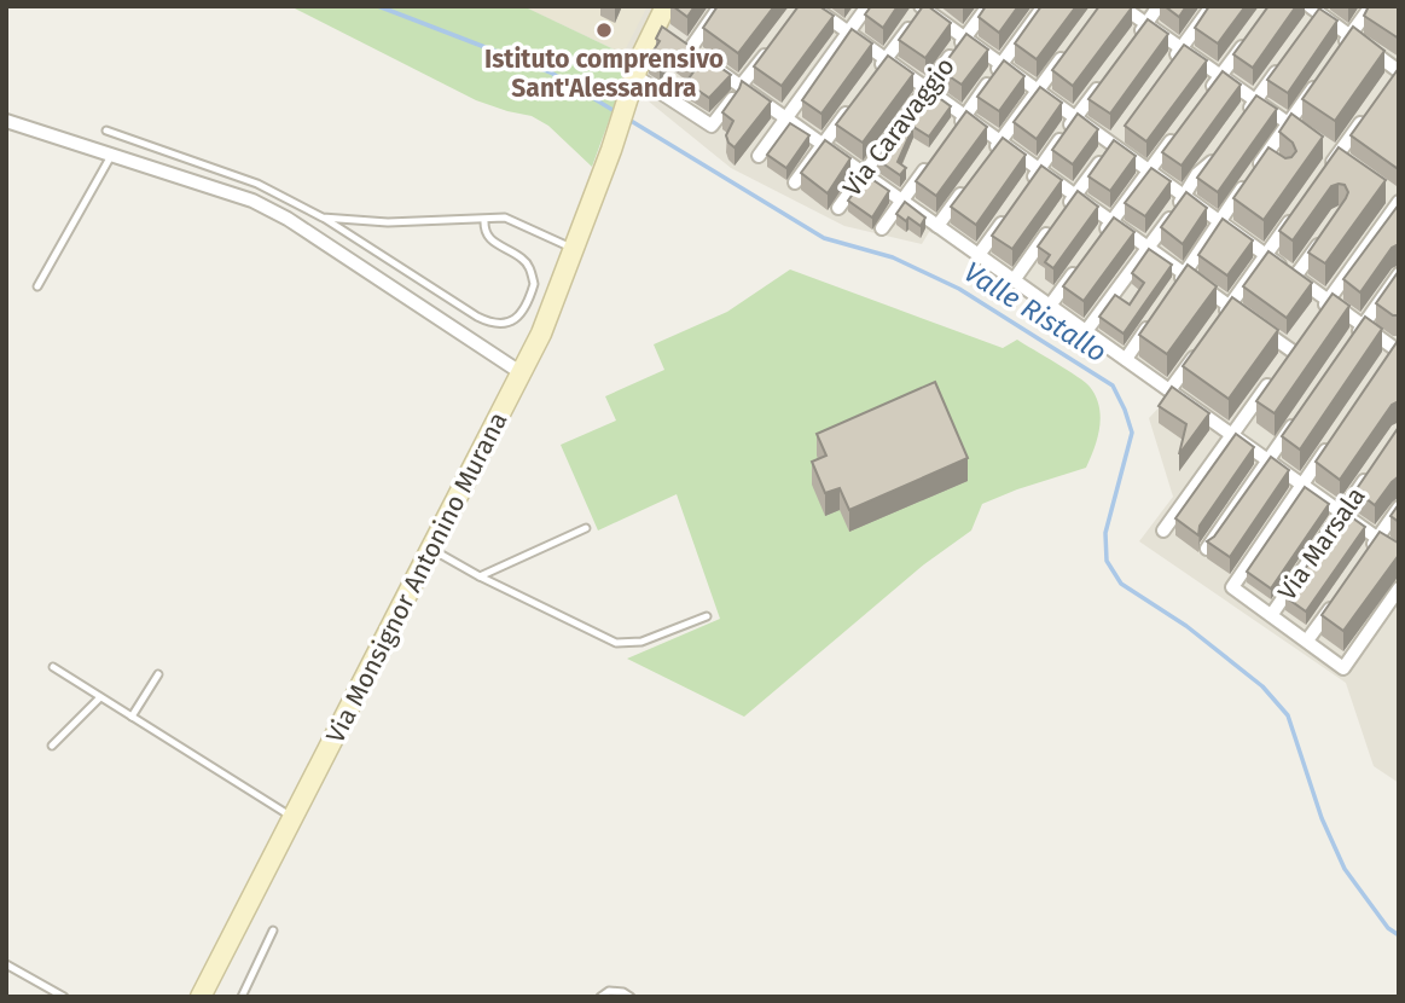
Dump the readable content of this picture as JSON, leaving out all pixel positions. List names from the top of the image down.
{
  "streets": {
    "street": ["Via Caravaggio", "Via Marsala", "Via Monsignor Antonino Murana"]
  },
  "water": ["Valle Ristallo"],
  "places": ["Istituto comprensivo Sant'Alessandra"]
}
